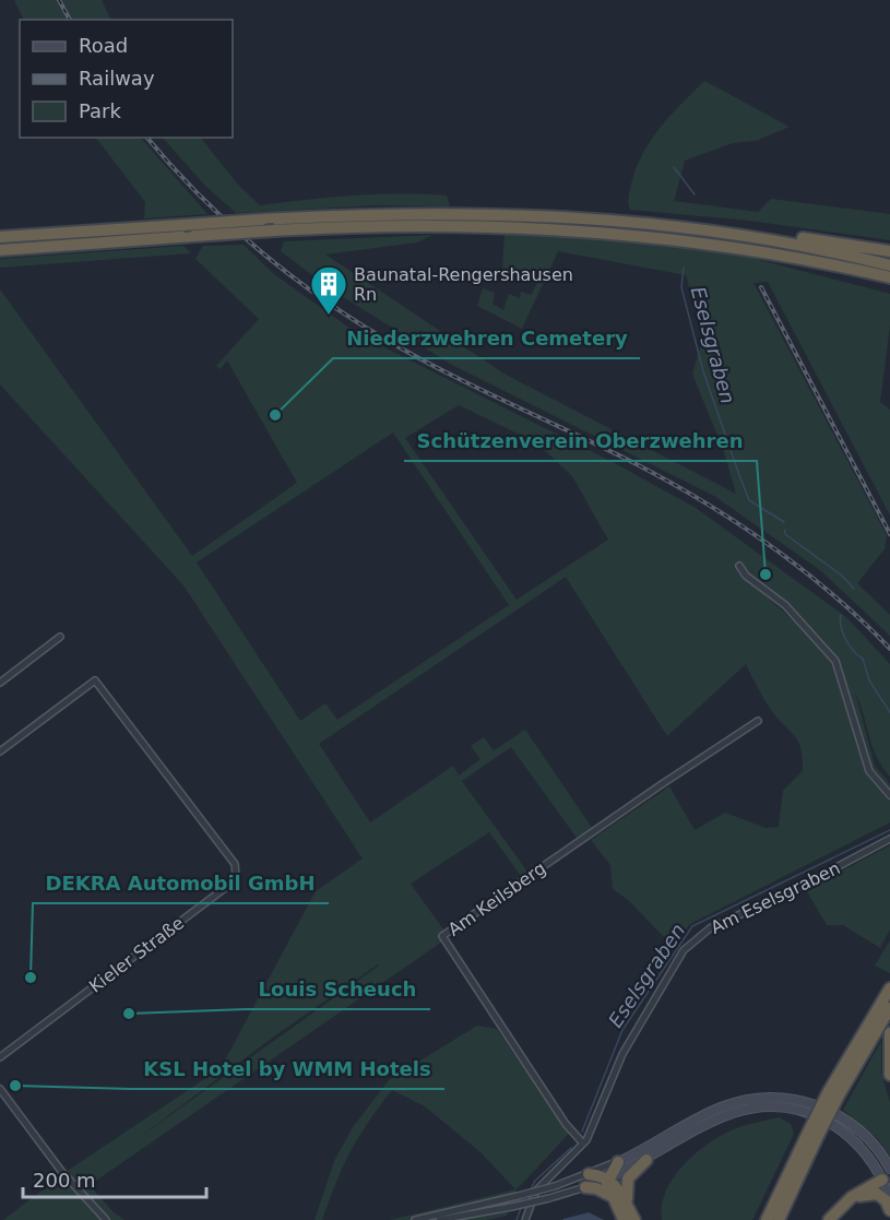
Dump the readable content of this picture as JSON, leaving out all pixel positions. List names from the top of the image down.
{
  "streets": {
    "street": ["Am Eselsgraben", "Am Keilsberg", "Kieler Straße"]
  },
  "crossings": [
    ["Am Eselsgraben", "Am Keilsberg"]
  ],
  "water": ["Eselsgraben"],
  "places": {
    "building": ["Baunatal-Rengershausen Rn"],
    "other": [
      "Niederzwehren Cemetery",
      "Schützenverein Oberzwehren",
      "DEKRA Automobil GmbH",
      "Louis Scheuch",
      "KSL Hotel by WMM Hotels"
    ]
  },
  "legend": ["Road", "Railway", "Park"],
  "scale_bar": "200 m"
}
